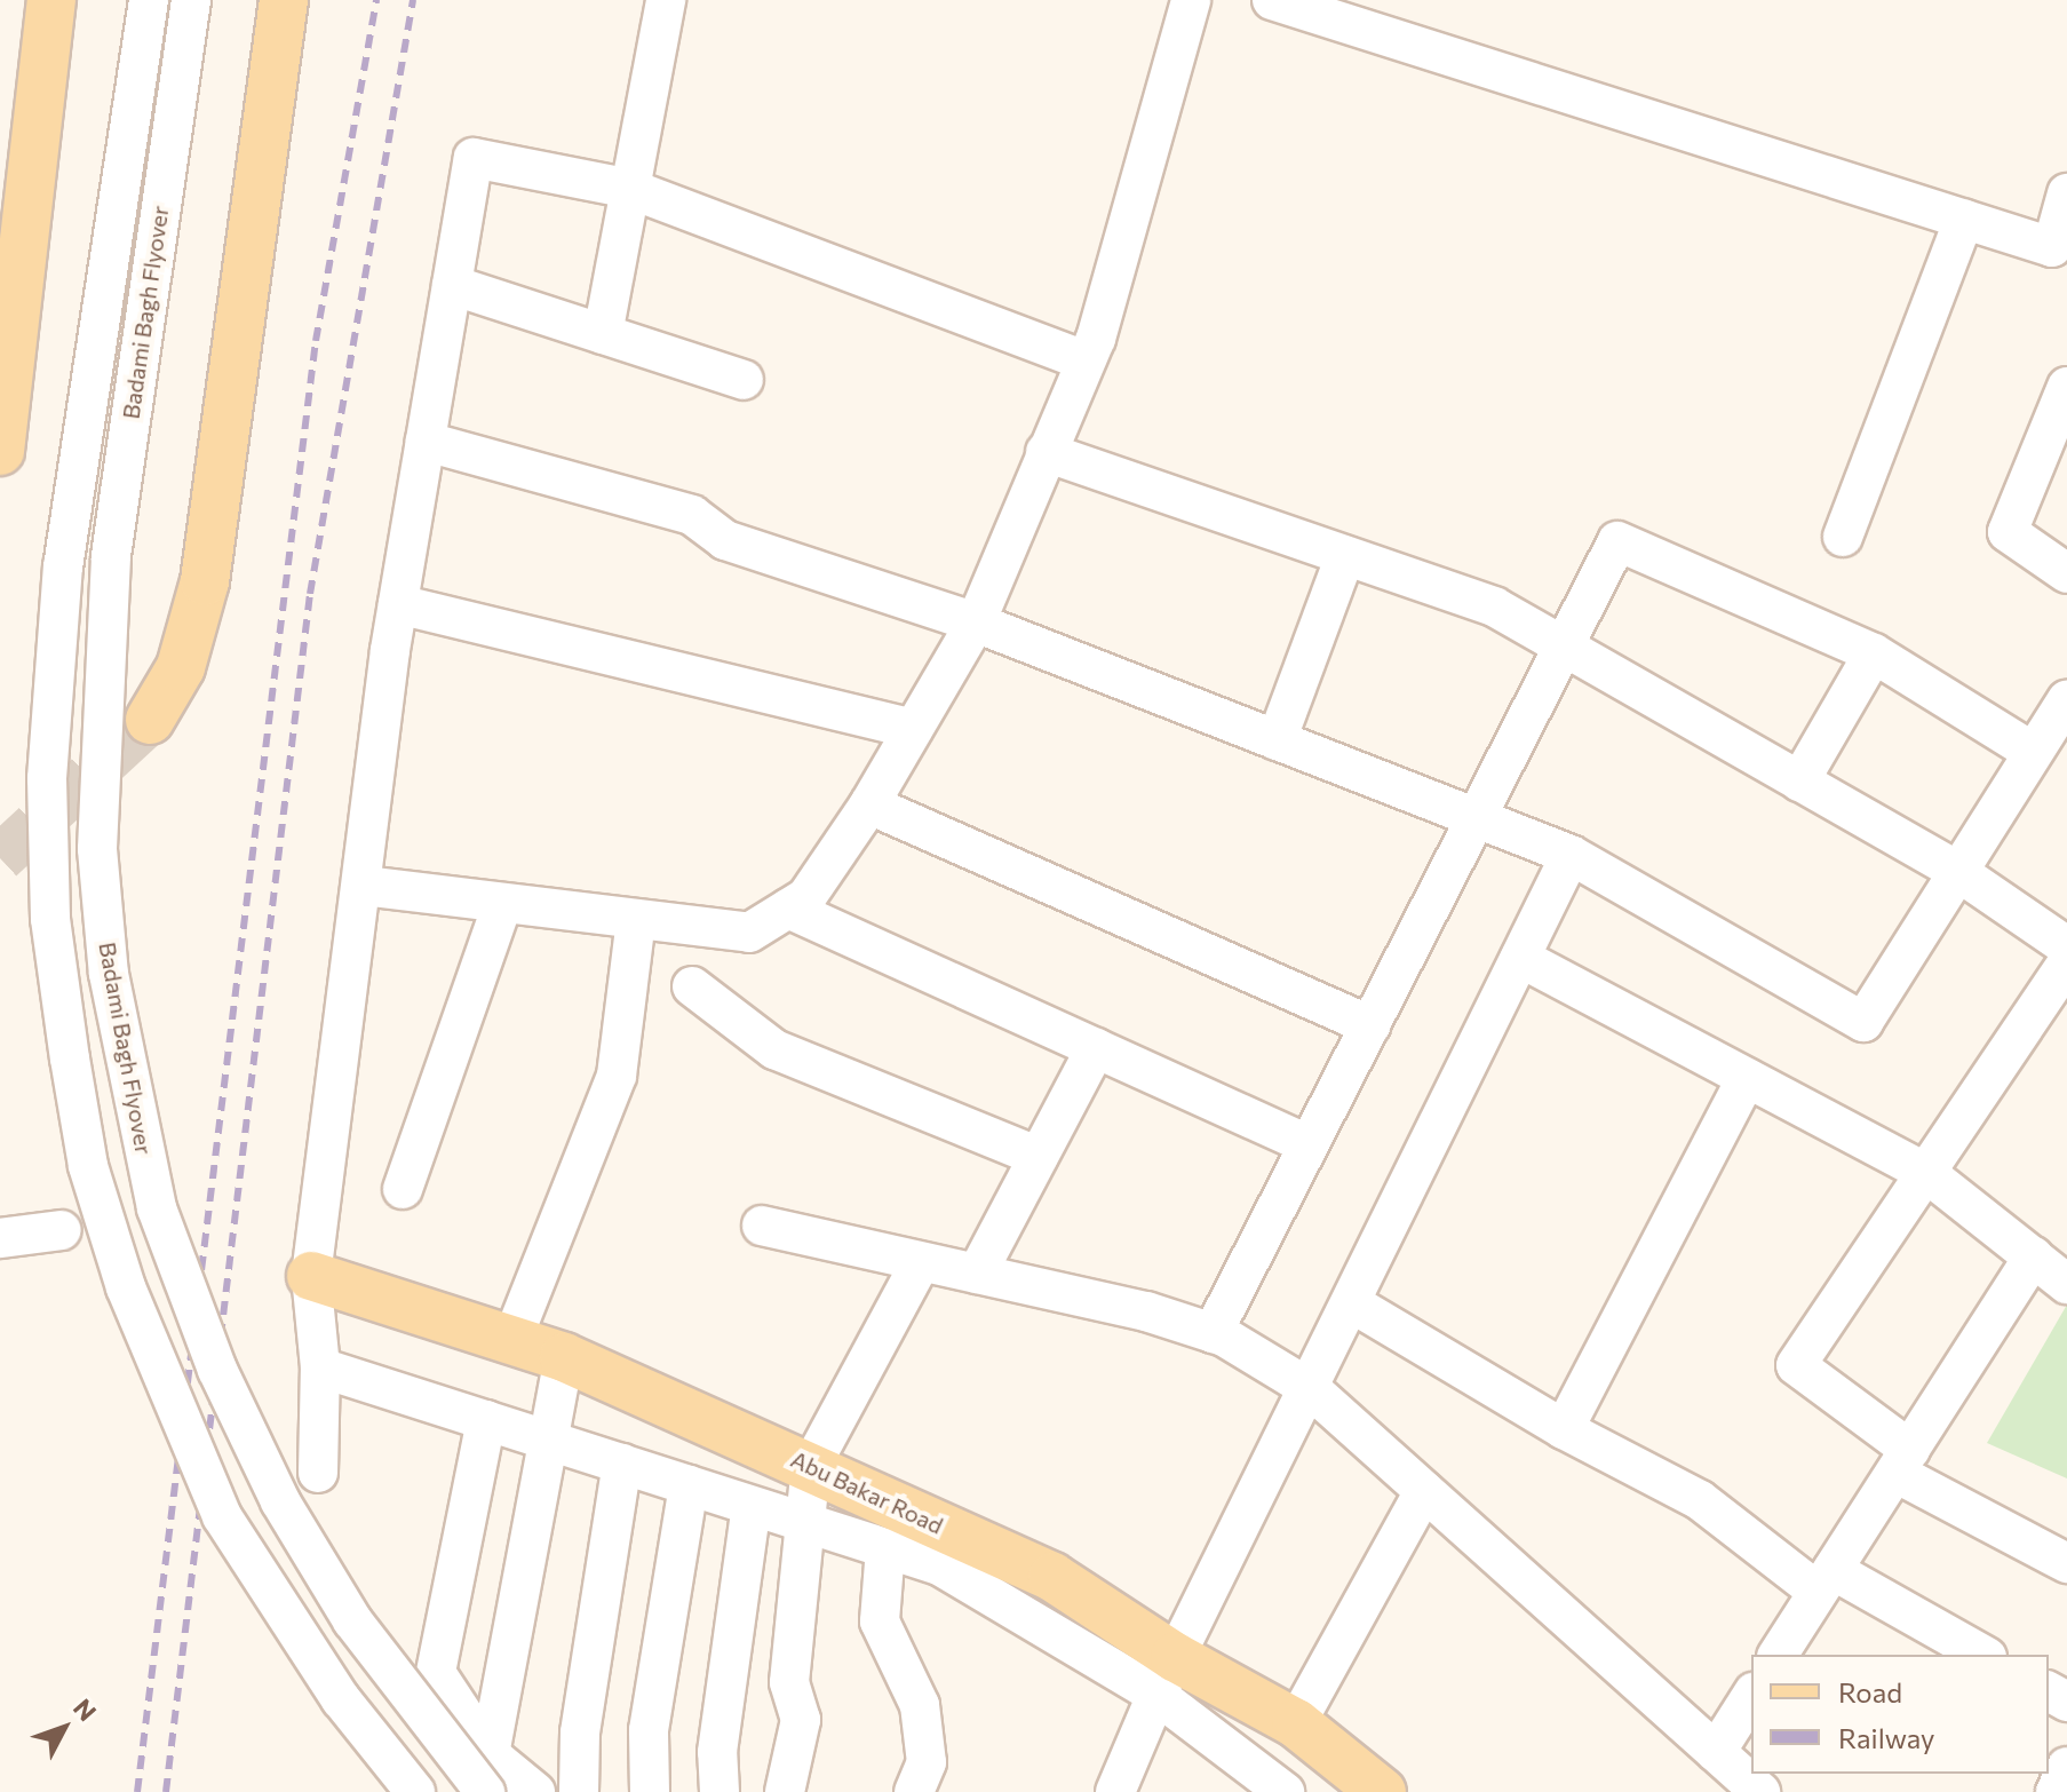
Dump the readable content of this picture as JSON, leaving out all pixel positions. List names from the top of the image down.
{
  "streets": {
    "main road": ["Abu Bakar Road"],
    "street": ["Badami Bagh Flyover"]
  },
  "legend": ["Road", "Railway"],
  "north": "top right"
}
